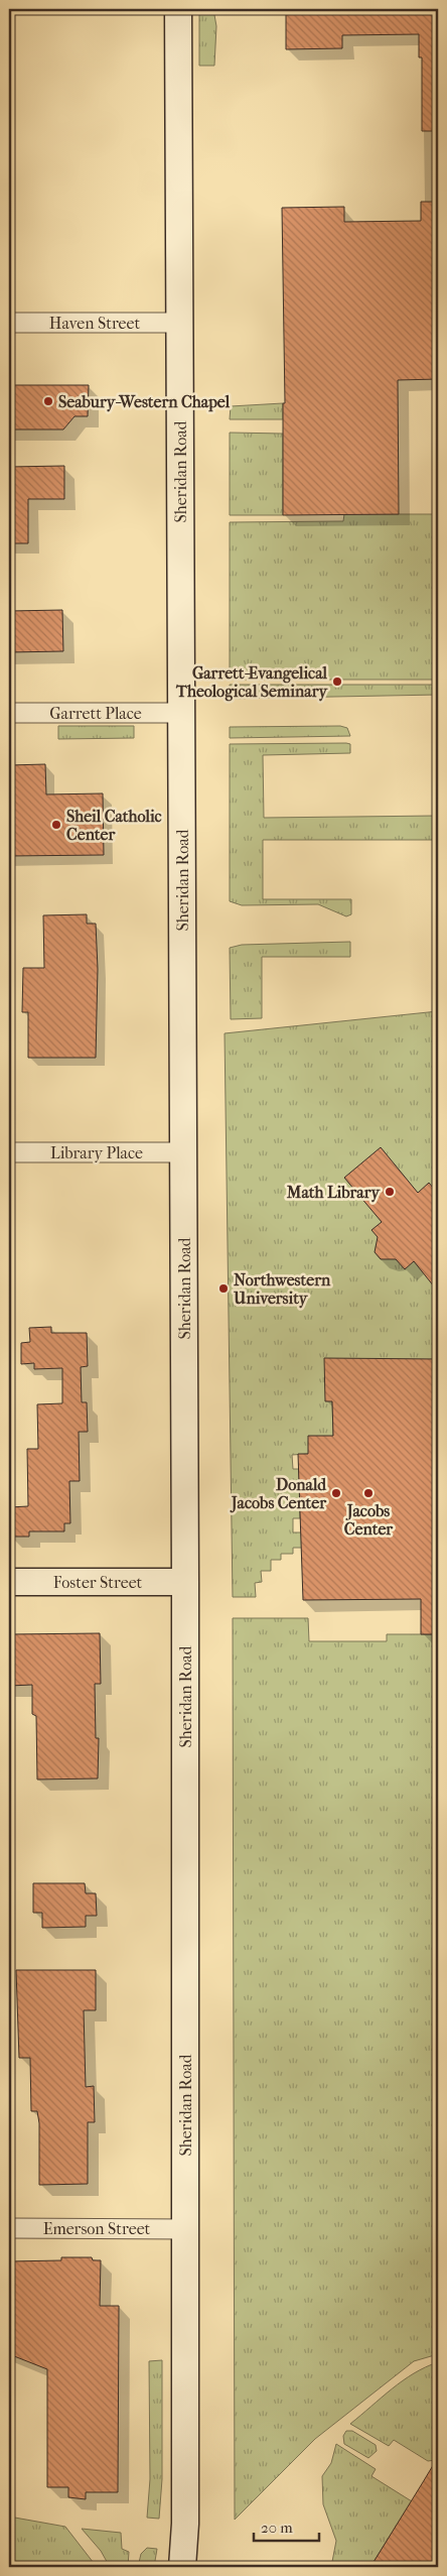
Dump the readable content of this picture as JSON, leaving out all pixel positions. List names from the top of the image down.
{
  "streets": {
    "main road": ["Sheridan Road", "Foster Street"],
    "street": [
      "Haven Street",
      "Garrett Place",
      "Library Place",
      "Emerson Street"
    ]
  },
  "crossings": [
    ["Haven Street", "Sheridan Road"],
    ["Sheridan Road", "Garrett Place"],
    ["Sheridan Road", "Library Place"],
    ["Sheridan Road", "Foster Street"],
    ["Sheridan Road", "Emerson Street"]
  ],
  "places": [
    "Seabury-Western Chapel",
    "Garrett-Evangelical Theological Seminary",
    "Sheil Catholic Center",
    "Math Library",
    "Northwestern University",
    "Donald Jacobs Center",
    "Jacobs Center"
  ],
  "scale_bar": "20 m"
}
